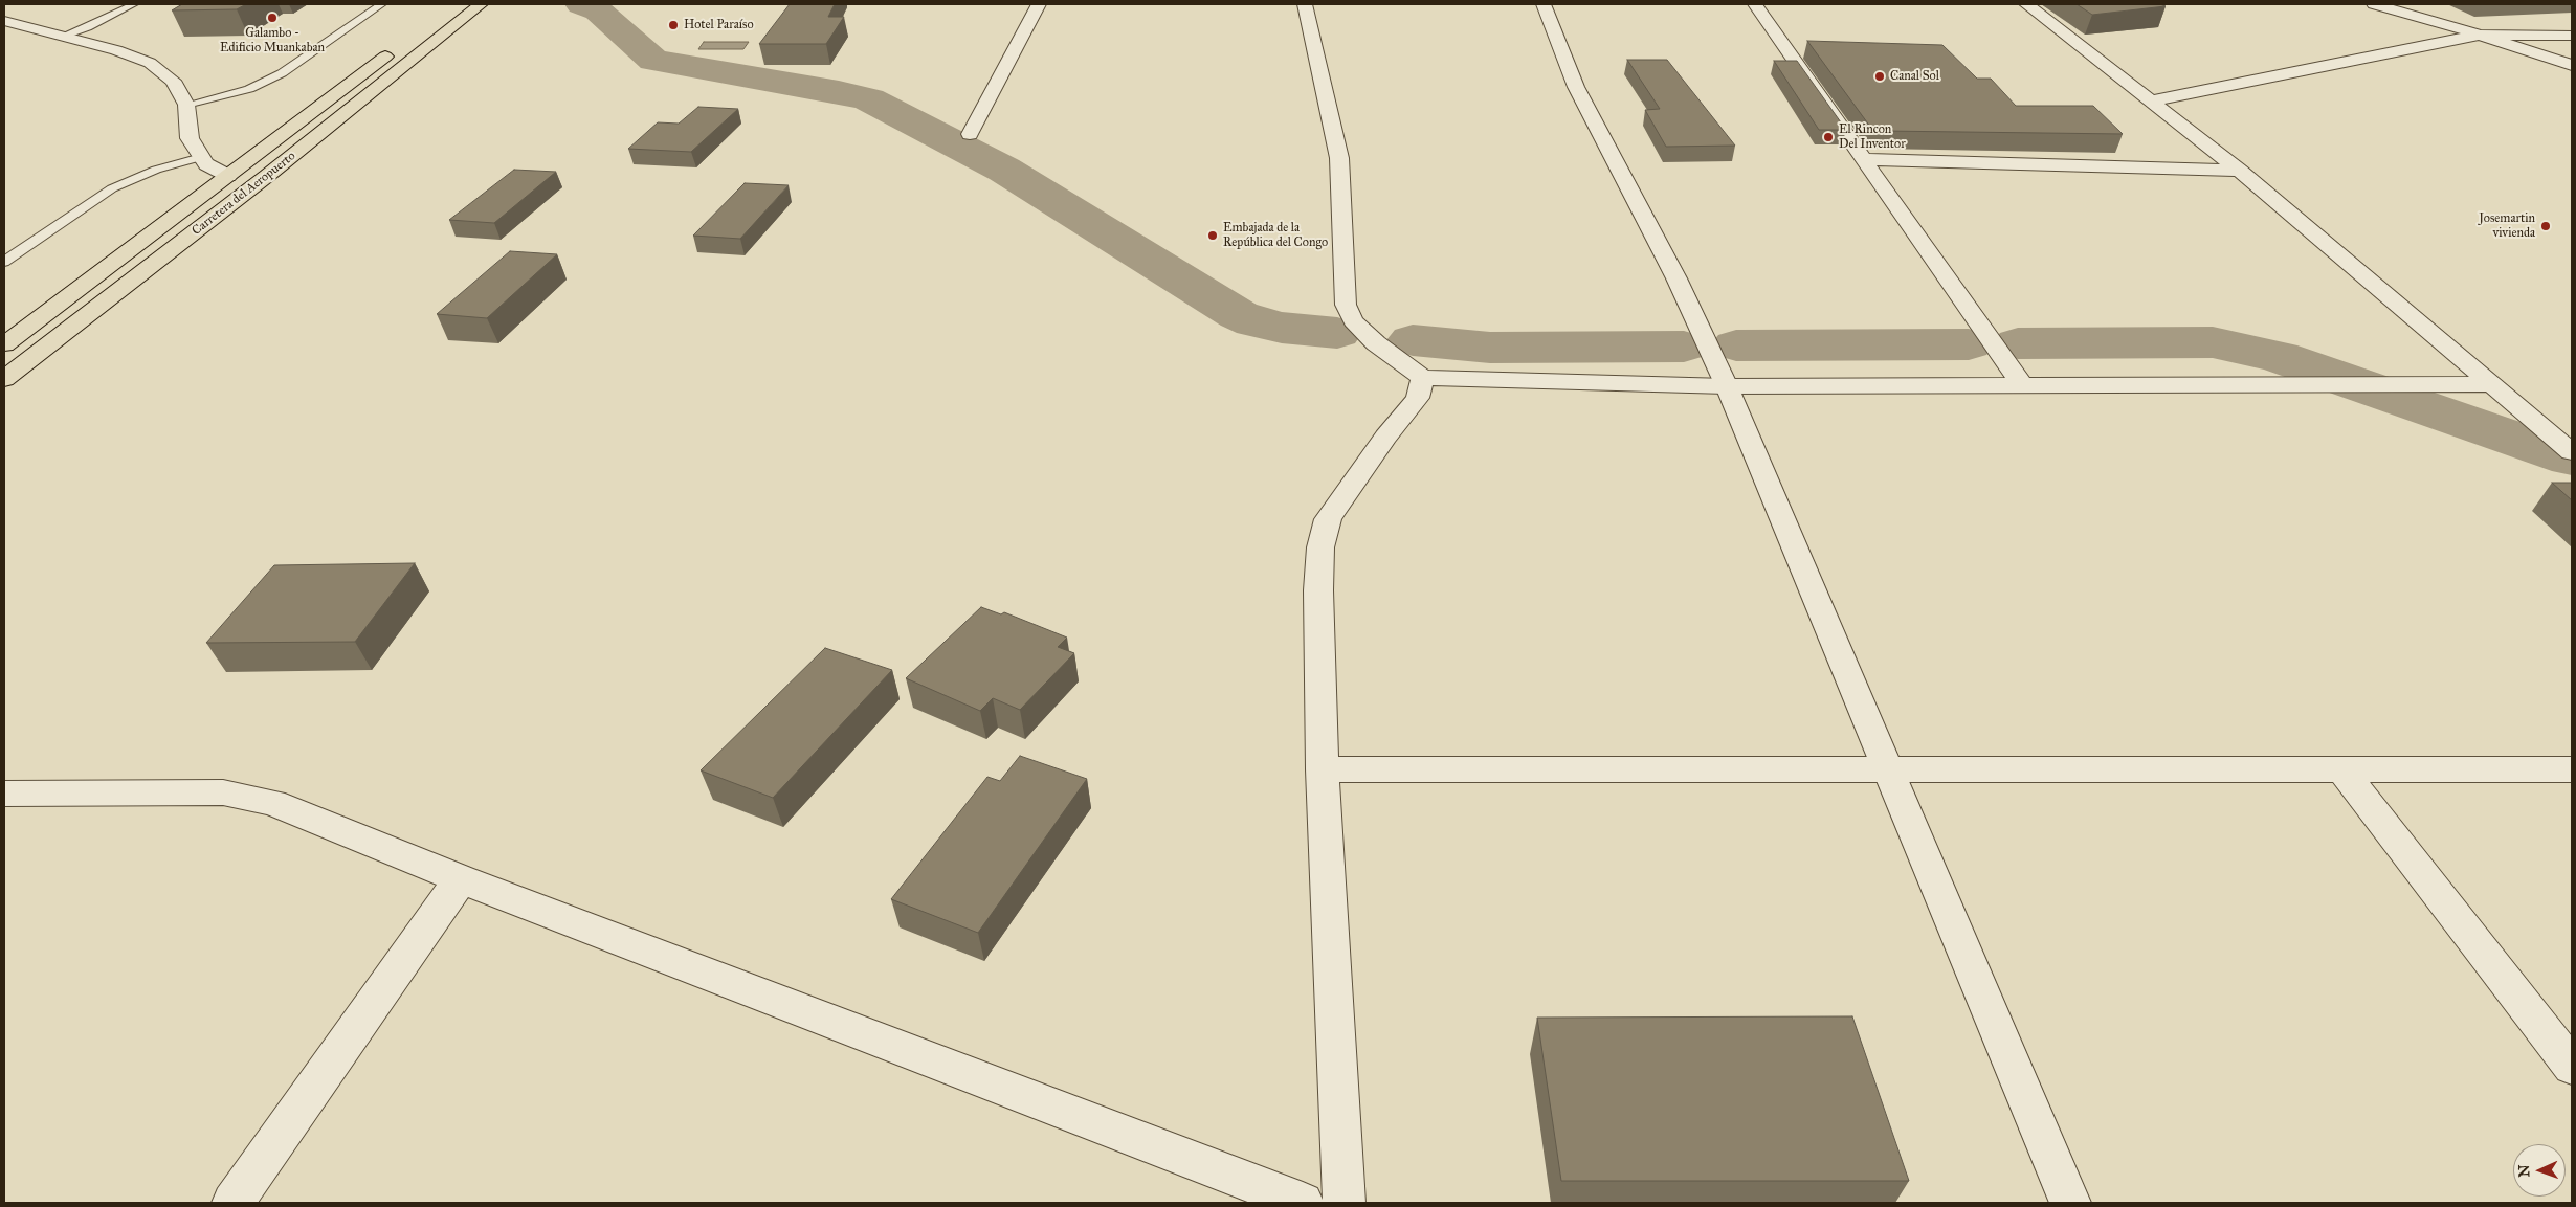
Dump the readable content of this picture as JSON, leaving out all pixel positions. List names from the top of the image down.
{
  "streets": {
    "main road": ["Carretera del Aeropuerto"]
  },
  "places": [
    "Galambo - Edificio Muankaban",
    "Hotel Paraíso",
    "Canal Sol",
    "El Rincon Del Inventor",
    "Josemartin vivienda",
    "Embajada de la República del Congo"
  ],
  "north": "left"
}
